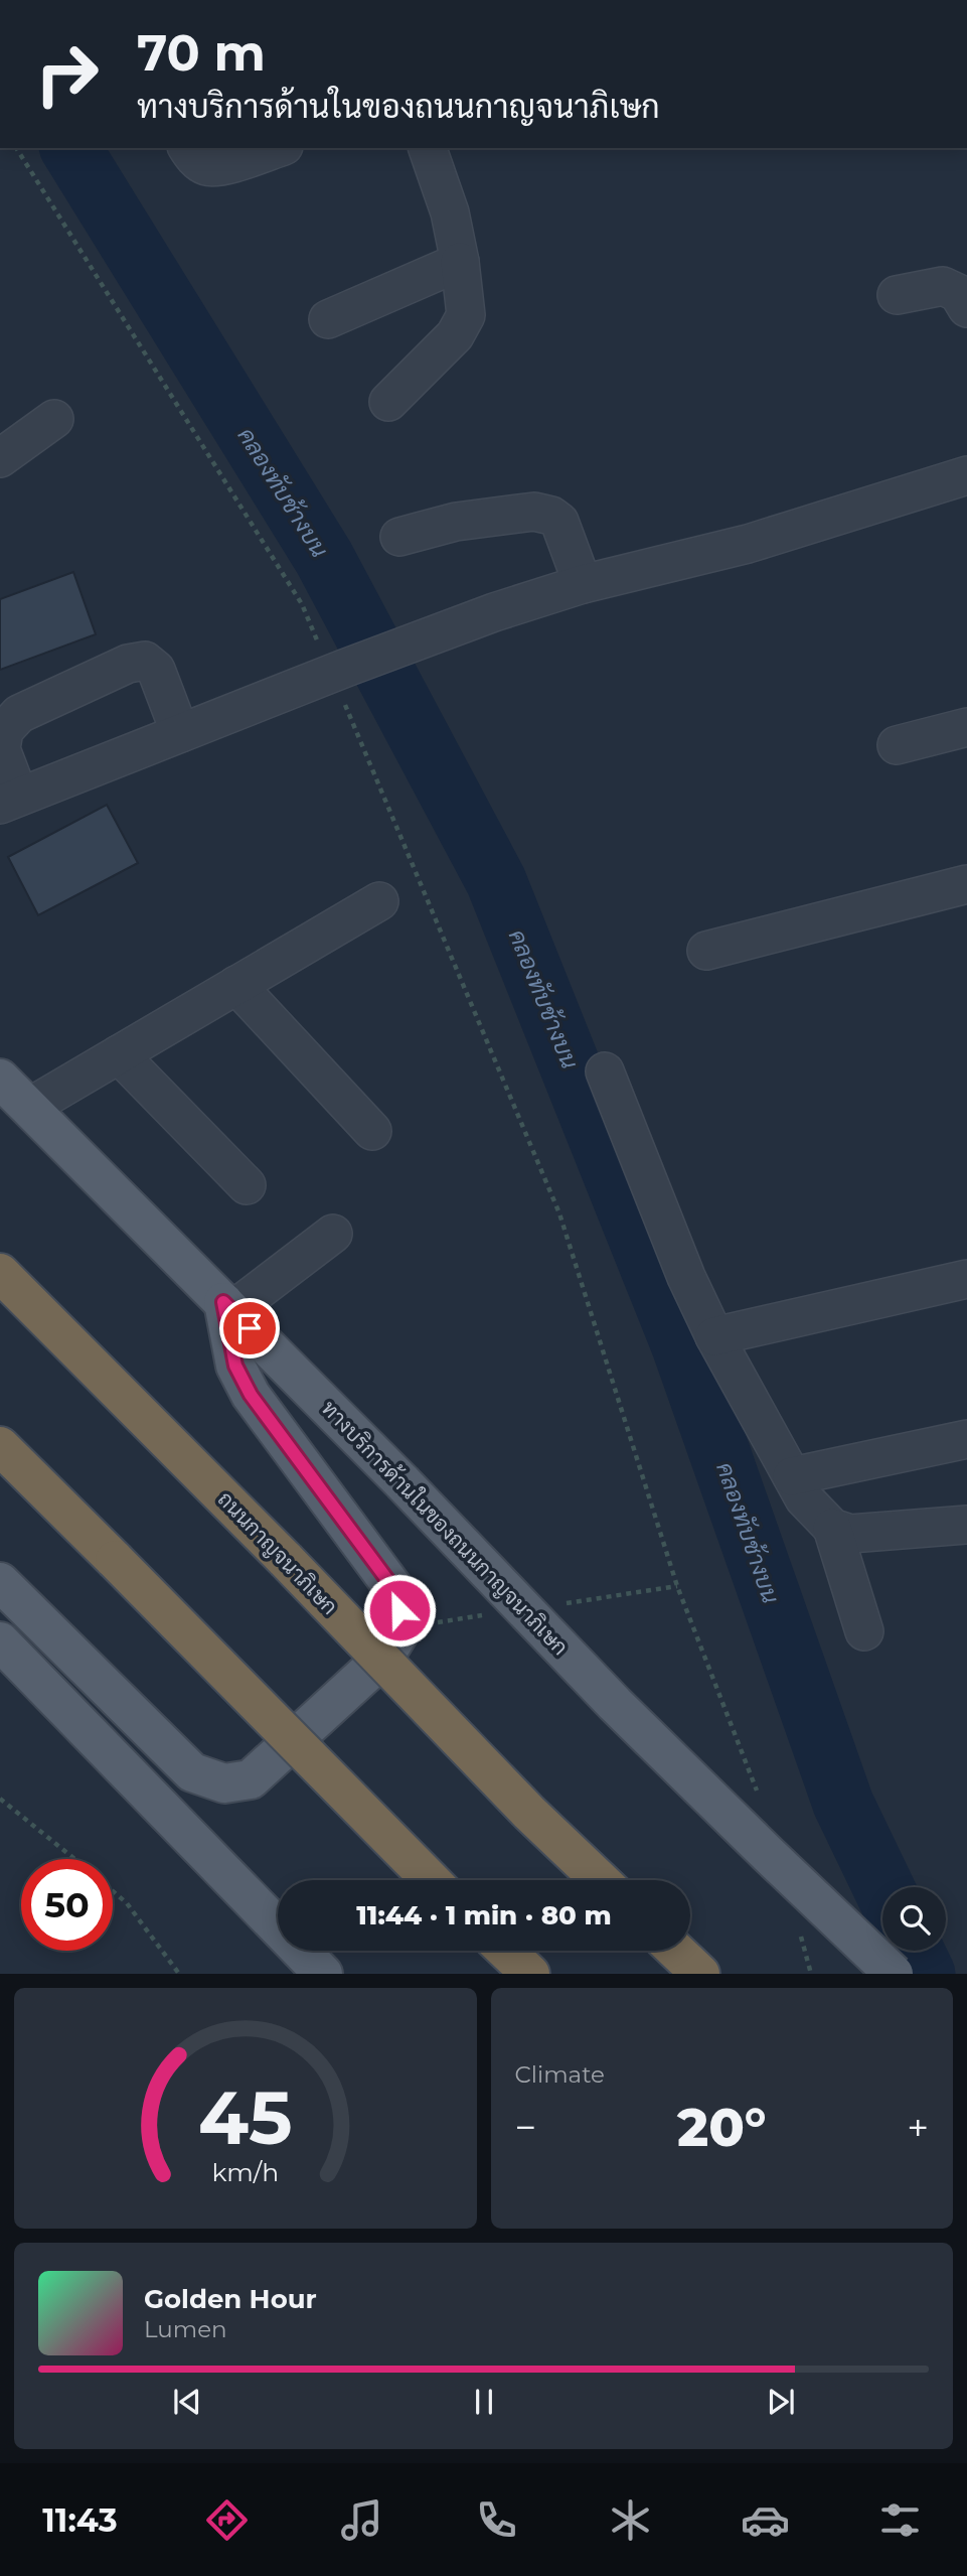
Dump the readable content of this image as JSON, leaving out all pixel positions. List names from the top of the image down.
{
  "streets": {
    "highway": ["ถนนกาญจนาภิเษก"],
    "main road": ["ทางบริการด้านในของถนนกาญจนาภิเษก"]
  },
  "water": ["คลองทับช้างบน"],
  "page": {
    "turn": ["70 m", "ทางบริการด้านในของถนนกาญจนาภิเษก"],
    "limit": "50",
    "trip": "11:44 · 1 min · 80 m",
    "tile": "Climate",
    "heat": ["−", "20°", "+"],
    "song": ["Golden Hour", "Lumen"],
    "tabs": "11:43",
    "gauge": ["45", "km/h"]
  }
}
